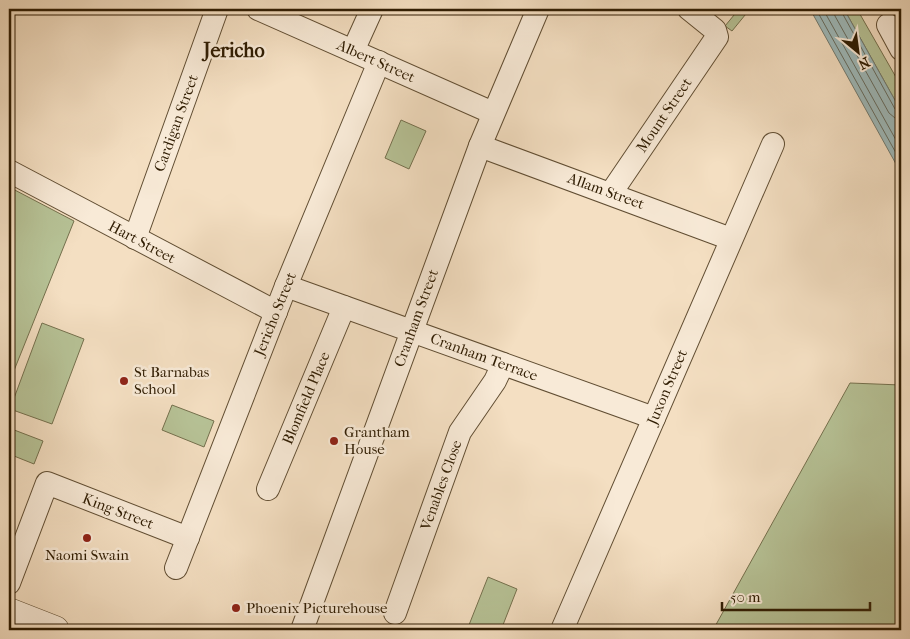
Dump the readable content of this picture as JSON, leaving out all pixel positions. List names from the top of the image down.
{
  "streets": {
    "street": [
      "Albert Street",
      "Mount Street",
      "Cardigan Street",
      "Allam Street",
      "Hart Street",
      "Jericho Street",
      "Cranham Street",
      "Cranham Terrace",
      "Juxon Street",
      "Blomfield Place",
      "Venables Close",
      "King Street"
    ]
  },
  "crossings": [
    ["Albert Street", "Jericho Street"],
    ["Albert Street", "Cranham Street"],
    ["Mount Street", "Allam Street"],
    ["Cardigan Street", "Hart Street"],
    ["Allam Street", "Cranham Street"],
    ["Allam Street", "Juxon Street"],
    ["Hart Street", "Jericho Street"],
    ["Jericho Street", "Cranham Terrace"],
    ["Jericho Street", "King Street"],
    ["Cranham Street", "Cranham Terrace"],
    ["Cranham Terrace", "Juxon Street"],
    ["Cranham Terrace", "Blomfield Place"],
    ["Cranham Terrace", "Venables Close"]
  ],
  "districts": ["Jericho"],
  "places": [
    "St Barnabas School",
    "Grantham House",
    "Naomi Swain",
    "Phoenix Picturehouse"
  ],
  "scale_bar": "50 m",
  "north": "bottom right"
}
